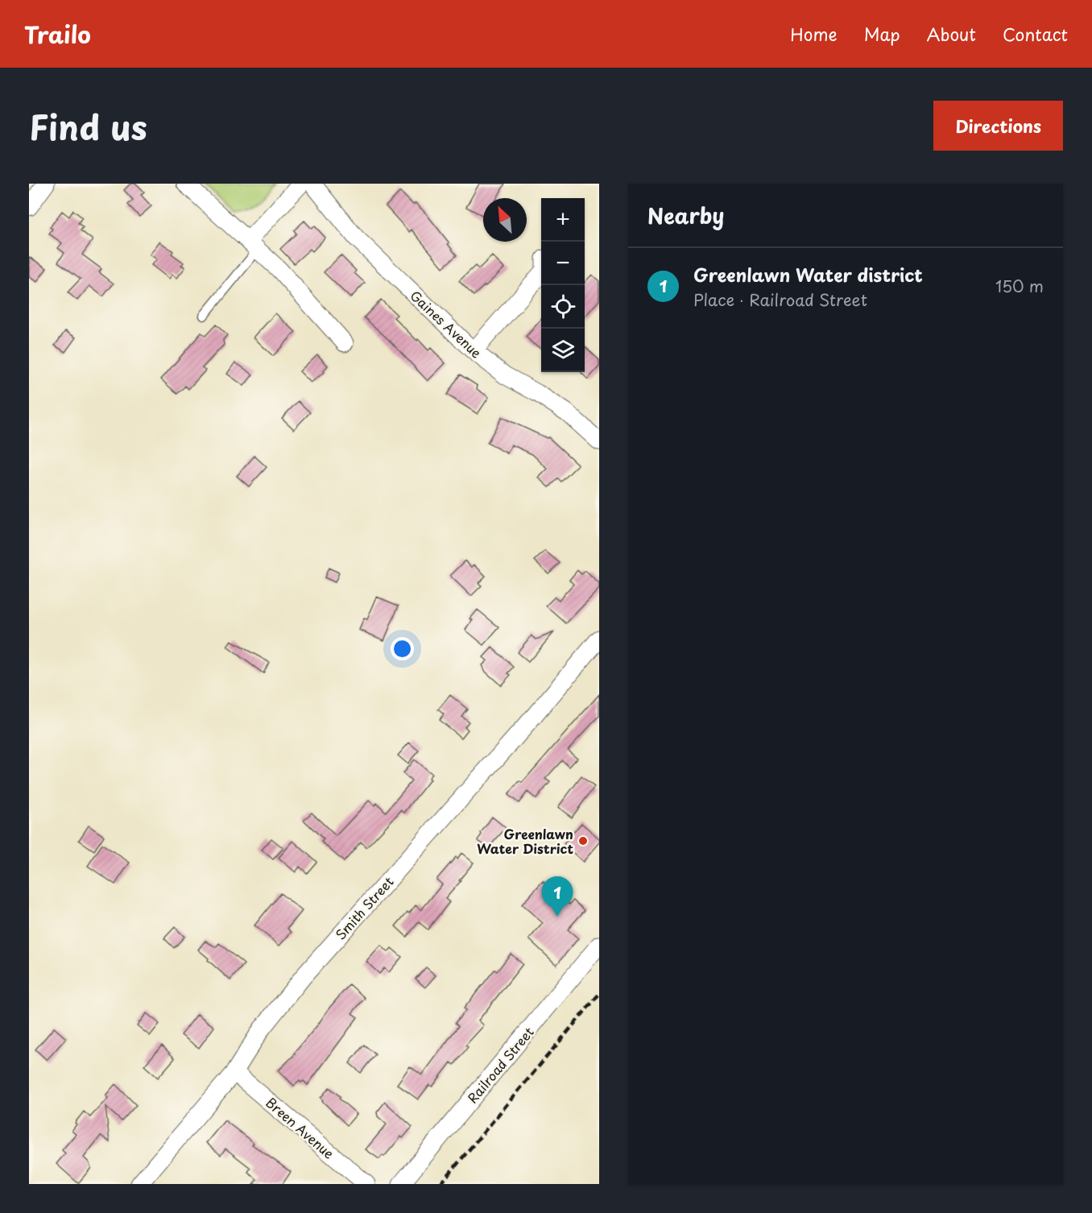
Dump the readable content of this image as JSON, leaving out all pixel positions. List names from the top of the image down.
{
  "streets": {
    "street": [
      "Gaines Avenue",
      "Smith Street",
      "Railroad Street",
      "Breen Avenue"
    ]
  },
  "crossings": [
    ["Smith Street", "Breen Avenue"]
  ],
  "places": ["Greenlawn Water District"],
  "north": "top left",
  "page": {
    "header": "Trailo",
    "nav": [
      "Home",
      "Map",
      "About",
      "Contact"
    ],
    "title": "Find us",
    "buttons": "Directions",
    "heading": "Nearby",
    "map_buttons": ["+", "−"],
    "list": [
      {
        "mark": "1",
        "name": "Greenlawn Water district",
        "note": "Place · Railroad Street",
        "value": "150 m"
      }
    ],
    "pins": "1"
  }
}
